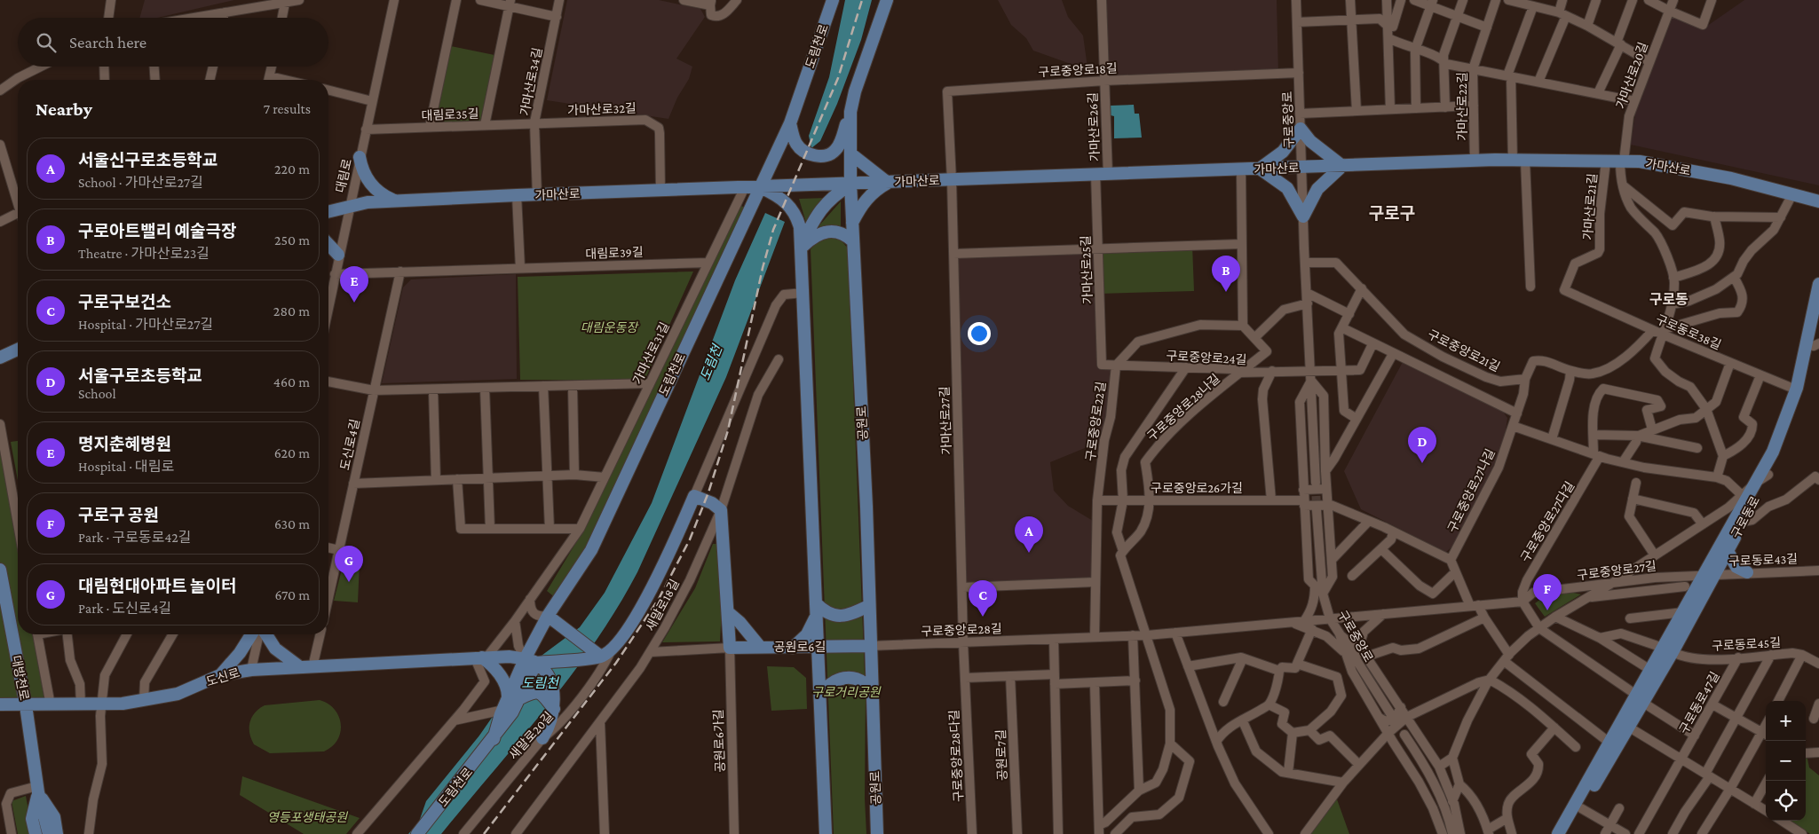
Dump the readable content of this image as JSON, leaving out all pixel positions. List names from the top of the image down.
{
  "streets": {
    "main road": [
      "도림천로",
      "가마산로",
      "공원로",
      "구로동로",
      "공원로6길",
      "도신로",
      "대방천로"
    ],
    "street": [
      "구로중앙로18길",
      "가마산로20길",
      "가마산로34길",
      "가마산로22길",
      "가마산로32길",
      "대림로35길",
      "구로중앙로",
      "가마산로26길",
      "대림로",
      "가마산로21길",
      "대림로39길",
      "가마산로25길",
      "구로동로38길",
      "구로중앙로21길",
      "가마산로31길",
      "구로중앙로24길",
      "구로중앙로28나길",
      "가마산로27길",
      "구로중앙로22길",
      "도신로4길",
      "구로중앙로26가길",
      "구로중앙로27나길",
      "구로중앙로27다길",
      "구로동로43길",
      "구로중앙로27길",
      "새말로18길",
      "구로중앙로28길",
      "구로동로45길",
      "구로동로47길",
      "새말로20길",
      "공원로6가길",
      "공원로7길",
      "구로중앙로28다길"
    ]
  },
  "crossings": [
    ["도림천로", "가마산로"],
    ["도림천로", "도신로"],
    ["구로중앙로18길", "구로중앙로"],
    ["구로중앙로18길", "가마산로26길"],
    ["구로중앙로18길", "가마산로"],
    ["구로중앙로18길", "가마산로27길"],
    ["가마산로20길", "가마산로"],
    ["가마산로34길", "가마산로32길"],
    ["가마산로34길", "대림로35길"],
    ["가마산로34길", "가마산로"],
    ["가마산로22길", "가마산로"],
    ["가마산로32길", "대림로35길"],
    ["가마산로32길", "가마산로"],
    ["대림로35길", "대림로"],
    ["구로중앙로", "가마산로"],
    ["구로중앙로", "구로중앙로21길"],
    ["구로중앙로", "구로중앙로24길"],
    ["구로중앙로", "구로중앙로27길"],
    ["구로중앙로", "구로중앙로28길"],
    ["가마산로26길", "가마산로"],
    ["가마산로26길", "가마산로25길"],
    ["가마산로", "대림로"],
    ["가마산로", "가마산로21길"],
    ["가마산로", "가마산로25길"],
    ["가마산로", "가마산로31길"],
    ["가마산로", "가마산로27길"],
    ["가마산로", "공원로"],
    ["대림로", "대림로39길"],
    ["가마산로21길", "구로동로38길"],
    ["대림로39길", "가마산로31길"],
    ["대림로39길", "도신로4길"],
    ["가마산로25길", "구로중앙로24길"],
    ["구로동로38길", "구로동로"],
    ["구로중앙로21길", "구로중앙로27나길"],
    ["가마산로31길", "도신로"],
    ["구로중앙로24길", "구로중앙로28나길"],
    ["구로중앙로24길", "구로중앙로22길"],
    ["구로중앙로28나길", "구로중앙로26가길"],
    ["가마산로27길", "구로중앙로28길"],
    ["가마산로27길", "구로중앙로28다길"],
    ["구로중앙로22길", "구로중앙로26가길"],
    ["구로중앙로22길", "구로중앙로28길"],
    ["공원로", "구로중앙로28길"],
    ["공원로", "공원로6길"],
    ["구로동로", "구로동로43길"],
    ["구로동로", "구로중앙로27길"],
    ["구로동로", "구로동로45길"],
    ["구로중앙로27다길", "구로중앙로27길"],
    ["구로동로43길", "구로중앙로27길"],
    ["구로중앙로27길", "구로중앙로28길"],
    ["새말로18길", "공원로6길"],
    ["구로중앙로28길", "공원로6길"],
    ["구로중앙로28길", "구로중앙로28다길"],
    ["구로동로45길", "구로동로47길"],
    ["공원로6길", "공원로6가길"],
    ["도신로", "대방천로"]
  ],
  "districts": ["구로구", "구로동"],
  "water": ["도림천"],
  "parks": ["대림운동장", "구로거리공원", "영등포생태공원"],
  "page": {
    "search": "Search here",
    "heading": ["Nearby", "7 results"],
    "list": [
      {
        "mark": "A",
        "name": "서울신구로초등학교",
        "note": "School · 가마산로27길",
        "value": "220 m"
      },
      {
        "mark": "B",
        "name": "구로아트밸리 예술극장",
        "note": "Theatre · 가마산로23길",
        "value": "250 m"
      },
      {
        "mark": "C",
        "name": "구로구보건소",
        "note": "Hospital · 가마산로27길",
        "value": "280 m"
      },
      {
        "mark": "D",
        "name": "서울구로초등학교",
        "note": "School",
        "value": "460 m"
      },
      {
        "mark": "E",
        "name": "명지춘혜병원",
        "note": "Hospital · 대림로",
        "value": "620 m"
      },
      {
        "mark": "F",
        "name": "구로구 공원",
        "note": "Park · 구로동로42길",
        "value": "630 m"
      },
      {
        "mark": "G",
        "name": "대림현대아파트 놀이터",
        "note": "Park · 도신로4길",
        "value": "670 m"
      }
    ],
    "pins": [
      "B",
      "E",
      "D",
      "A",
      "G",
      "F",
      "C"
    ],
    "map_buttons": ["+", "−"]
  }
}
